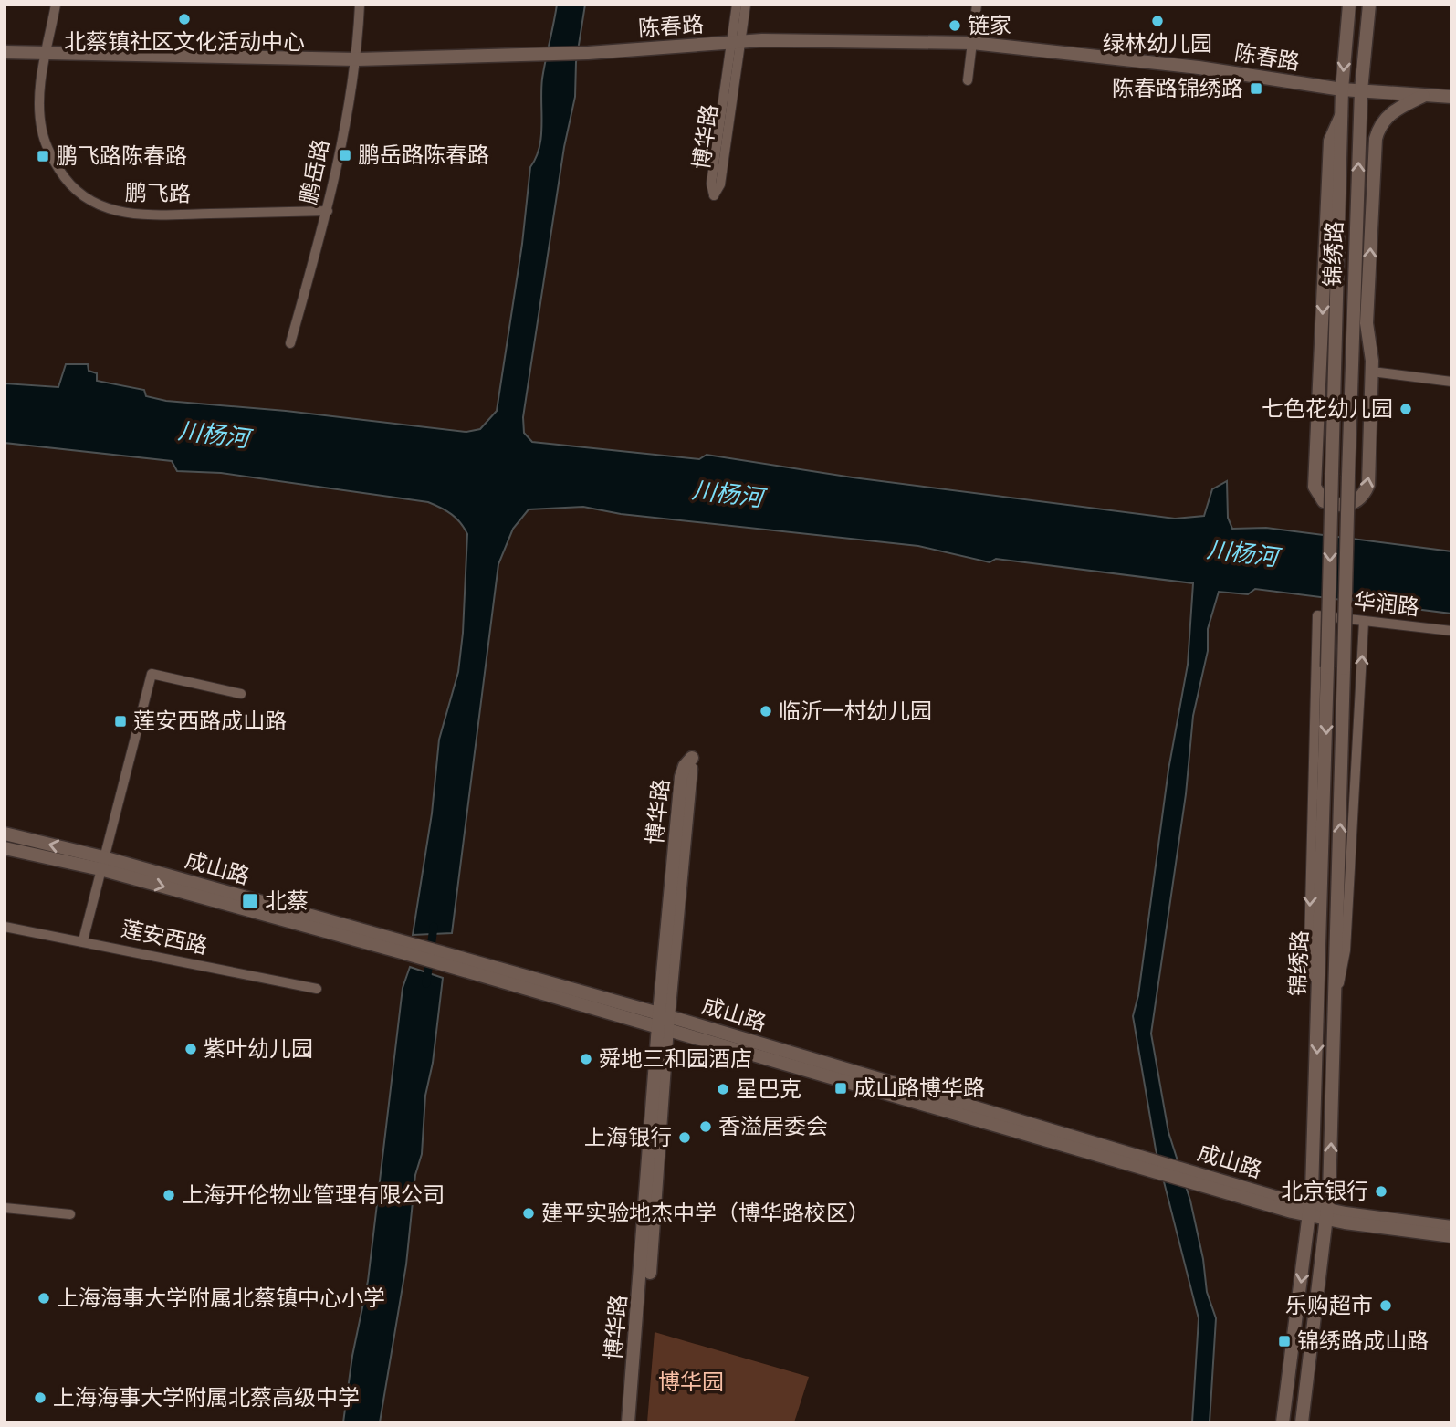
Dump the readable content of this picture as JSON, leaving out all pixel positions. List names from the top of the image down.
{
  "streets": {
    "main road": [
      "陈春路",
      "博华路",
      "锦绣路",
      "成山路"
    ],
    "street": [
      "鹏岳路",
      "鹏飞路",
      "华润路",
      "莲安西路"
    ]
  },
  "crossings": [
    ["陈春路", "博华路"],
    ["陈春路", "鹏岳路"],
    ["陈春路", "鹏飞路"],
    ["陈春路", "锦绣路"],
    ["博华路", "成山路"],
    ["鹏岳路", "鹏飞路"],
    ["锦绣路", "华润路"],
    ["锦绣路", "成山路"]
  ],
  "water": ["川杨河"],
  "parks": ["博华园"],
  "places": {
    "other": [
      "北蔡镇社区文化活动中心",
      "绿林幼儿园",
      "链家",
      "七色花幼儿园",
      "临沂一村幼儿园",
      "紫叶幼儿园",
      "舜地三和园酒店",
      "星巴克",
      "香溢居委会",
      "上海银行",
      "北京银行",
      "上海开伦物业管理有限公司",
      "建平实验地杰中学（博华路校区）",
      "上海海事大学附属北蔡镇中心小学",
      "乐购超市",
      "上海海事大学附属北蔡高级中学"
    ],
    "transit": [
      "陈春路锦绣路",
      "鹏岳路陈春路",
      "鹏飞路陈春路",
      "莲安西路成山路",
      "北蔡",
      "成山路博华路",
      "锦绣路成山路"
    ]
  }
}
